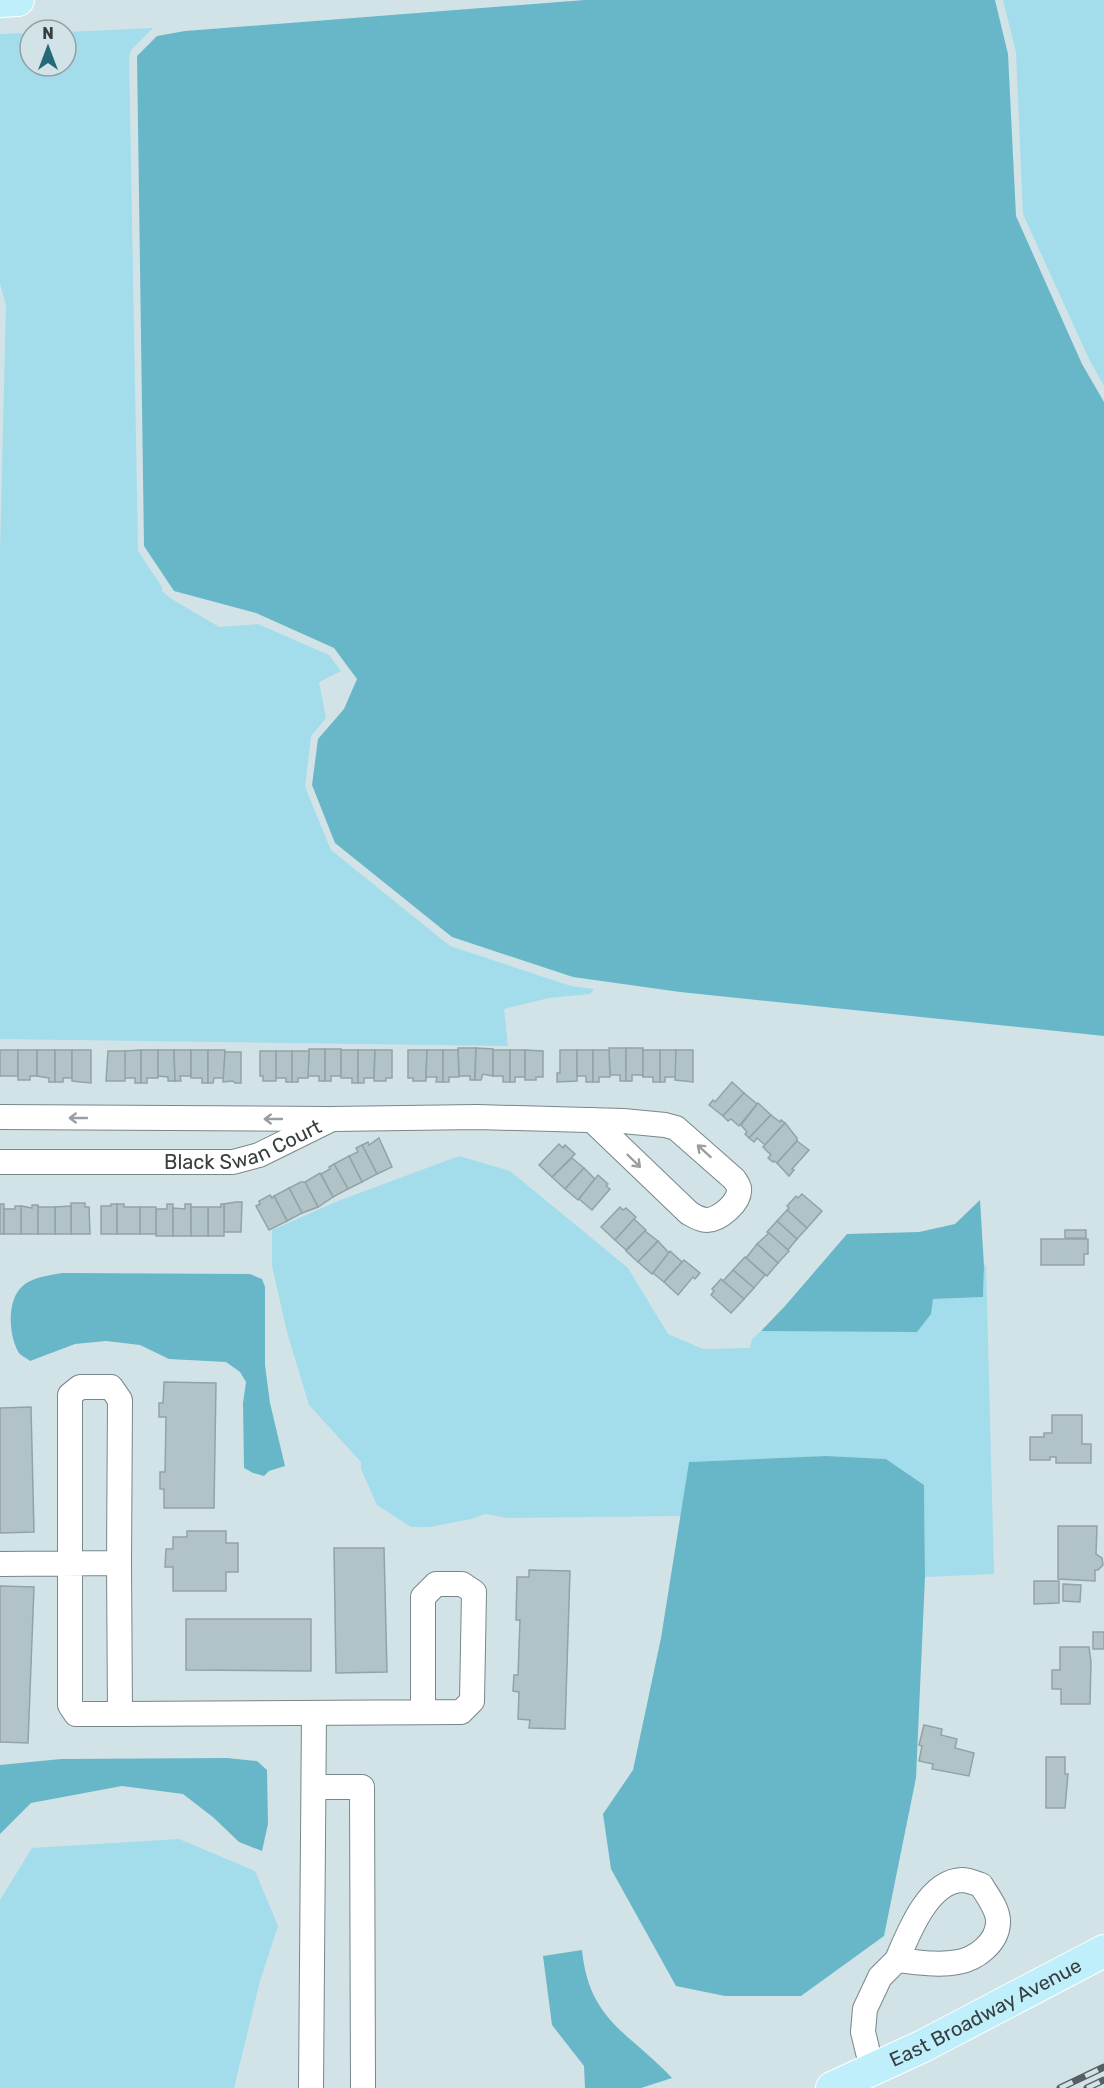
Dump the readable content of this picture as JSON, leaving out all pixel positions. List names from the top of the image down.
{
  "streets": {
    "main road": ["East Broadway Avenue"],
    "street": ["Black Swan Court"]
  },
  "north": "top"
}
